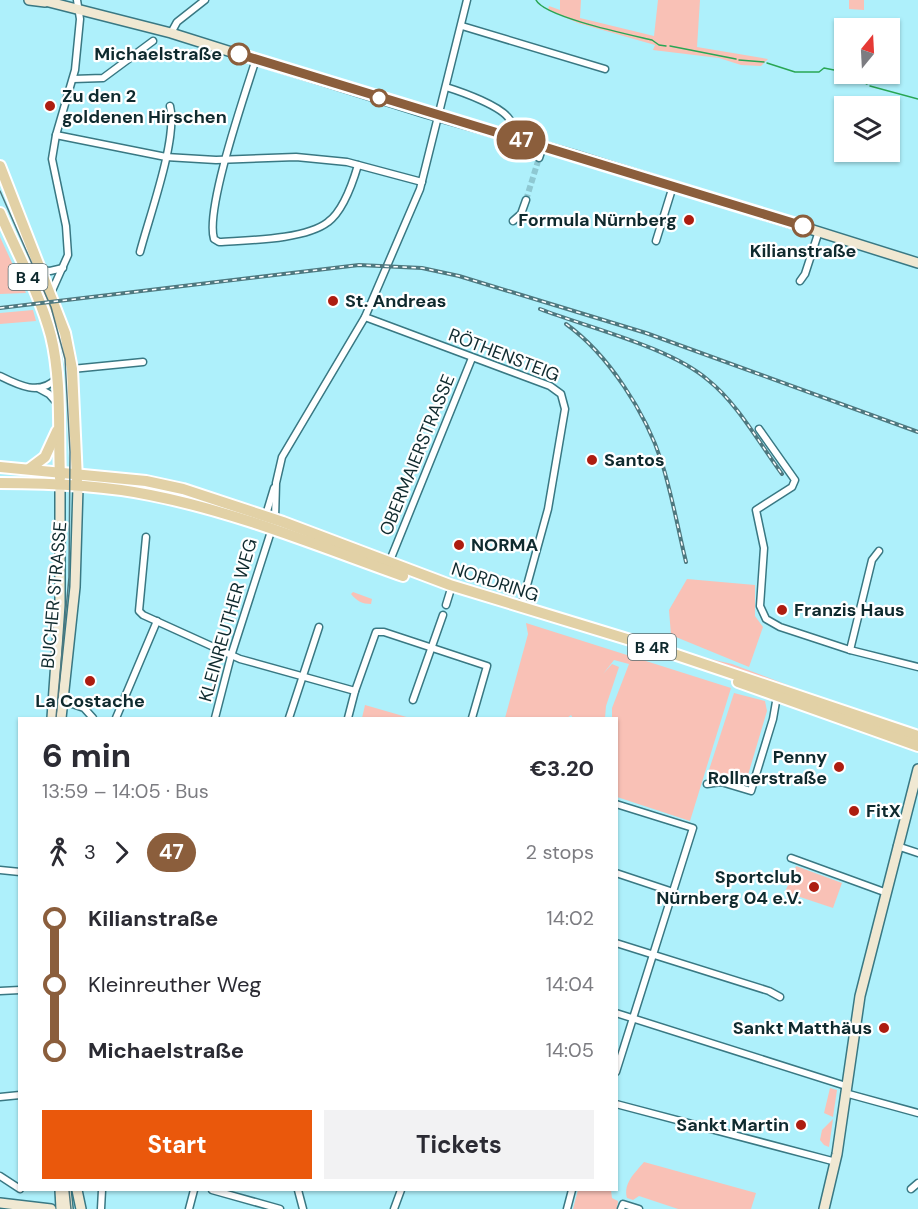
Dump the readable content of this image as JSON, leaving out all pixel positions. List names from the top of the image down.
{
  "streets": {
    "main road": [
      "B 4",
      "NORDRING",
      "BUCHER STRASSE",
      "B 4R"
    ],
    "street": ["RÖTHENSTEIG", "OBERMAIERSTRASSE", "KLEINREUTHER WEG"]
  },
  "crossings": [
    ["B 4", "NORDRING"],
    ["B 4", "BUCHER STRASSE"],
    ["B 4", "B 4R"],
    ["RÖTHENSTEIG", "OBERMAIERSTRASSE"],
    ["RÖTHENSTEIG", "NORDRING"],
    ["RÖTHENSTEIG", "KLEINREUTHER WEG"],
    ["OBERMAIERSTRASSE", "NORDRING"],
    ["NORDRING", "BUCHER STRASSE"],
    ["NORDRING", "KLEINREUTHER WEG"],
    ["NORDRING", "B 4R"],
    ["BUCHER STRASSE", "B 4R"]
  ],
  "places": [
    "Michaelstraße",
    "Zu den 2 goldenen Hirschen",
    "Formula Nürnberg",
    "Kilianstraße",
    "St. Andreas",
    "Santos",
    "NORMA",
    "Franzis Haus",
    "La Costache",
    "Penny Rollnerstraße",
    "FitX",
    "Sportclub Nürnberg 04 e.V.",
    "Sankt Matthäus",
    "Sankt Martin"
  ],
  "lines": ["bus line 47"],
  "north": "top",
  "page": {
    "on_map": "47",
    "heading": ["6 min", "13:59 – 14:05 · Bus", "€3.20"],
    "legs": ["3", "47", "2 stops"],
    "list": [
      {
        "name": "Kilianstraße",
        "value": "14:02"
      },
      {
        "name": "Kleinreuther Weg",
        "value": "14:04"
      },
      {
        "name": "Michaelstraße",
        "value": "14:05"
      }
    ],
    "buttons": ["Start", "Tickets"]
  }
}
